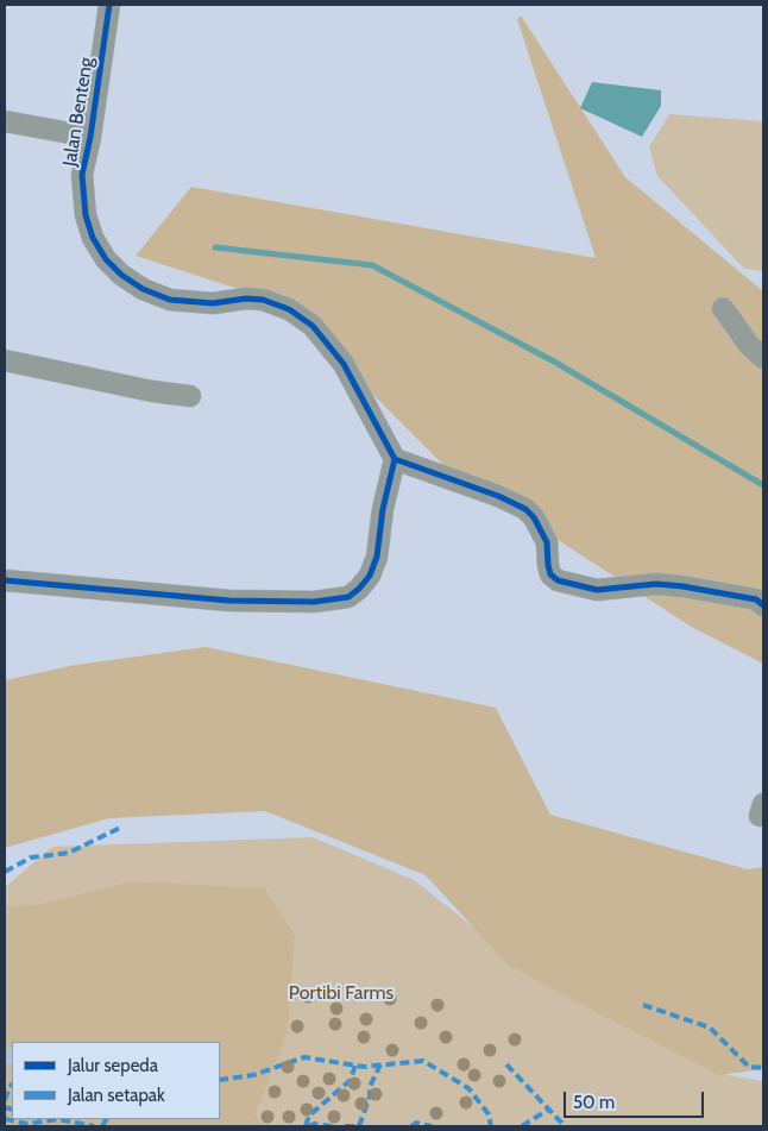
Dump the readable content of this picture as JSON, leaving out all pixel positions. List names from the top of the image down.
{
  "streets": {
    "street": ["Jalan Benteng"]
  },
  "parks": ["Portibi Farms"],
  "legend": ["Jalur sepeda", "Jalan setapak"],
  "scale_bar": "50 m"
}
